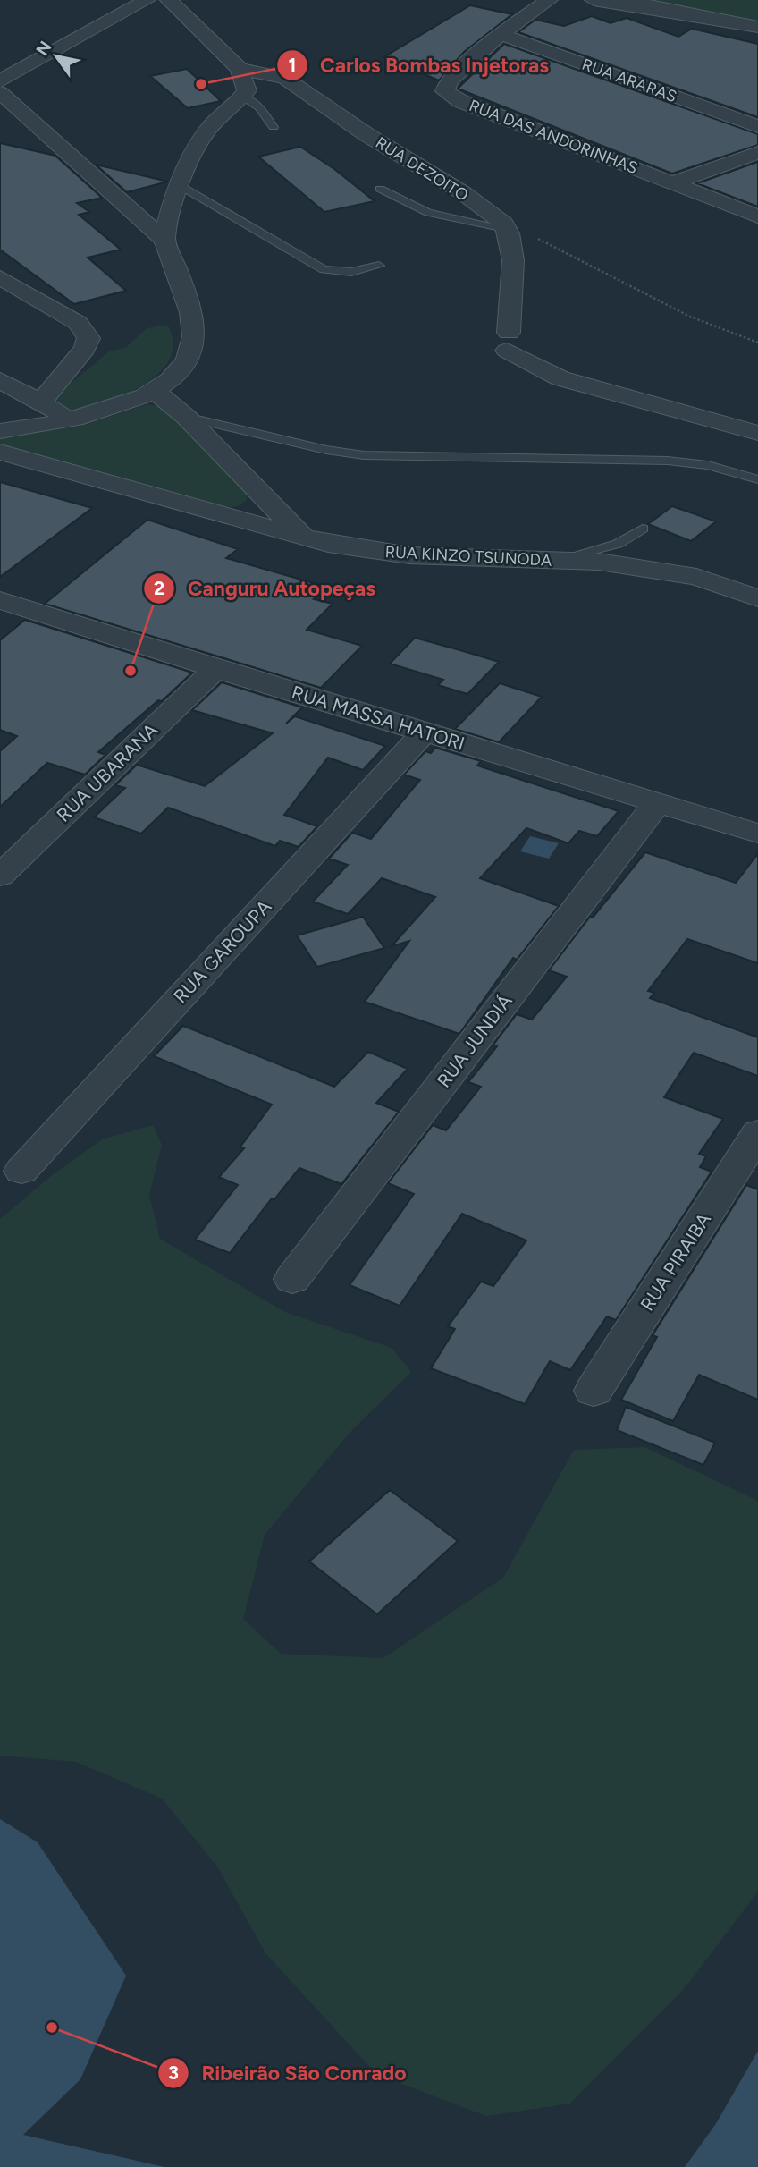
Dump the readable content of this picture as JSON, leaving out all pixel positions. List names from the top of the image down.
{
  "streets": {
    "street": [
      "RUA ARARAS",
      "RUA DAS ANDORINHAS",
      "RUA DEZOITO",
      "RUA KINZO TSUNODA",
      "RUA MASSA HATORI",
      "RUA UBARANA",
      "RUA GAROUPA",
      "RUA JUNDIÁ",
      "RUA PIRAIBA"
    ]
  },
  "crossings": [
    ["RUA ARARAS", "RUA DAS ANDORINHAS"],
    ["RUA MASSA HATORI", "RUA UBARANA"],
    ["RUA MASSA HATORI", "RUA GAROUPA"],
    ["RUA MASSA HATORI", "RUA JUNDIÁ"]
  ],
  "places": ["Carlos Bombas Injetoras", "Canguru Autopeças", "Ribeirão São Conrado"],
  "north": "top left"
}
